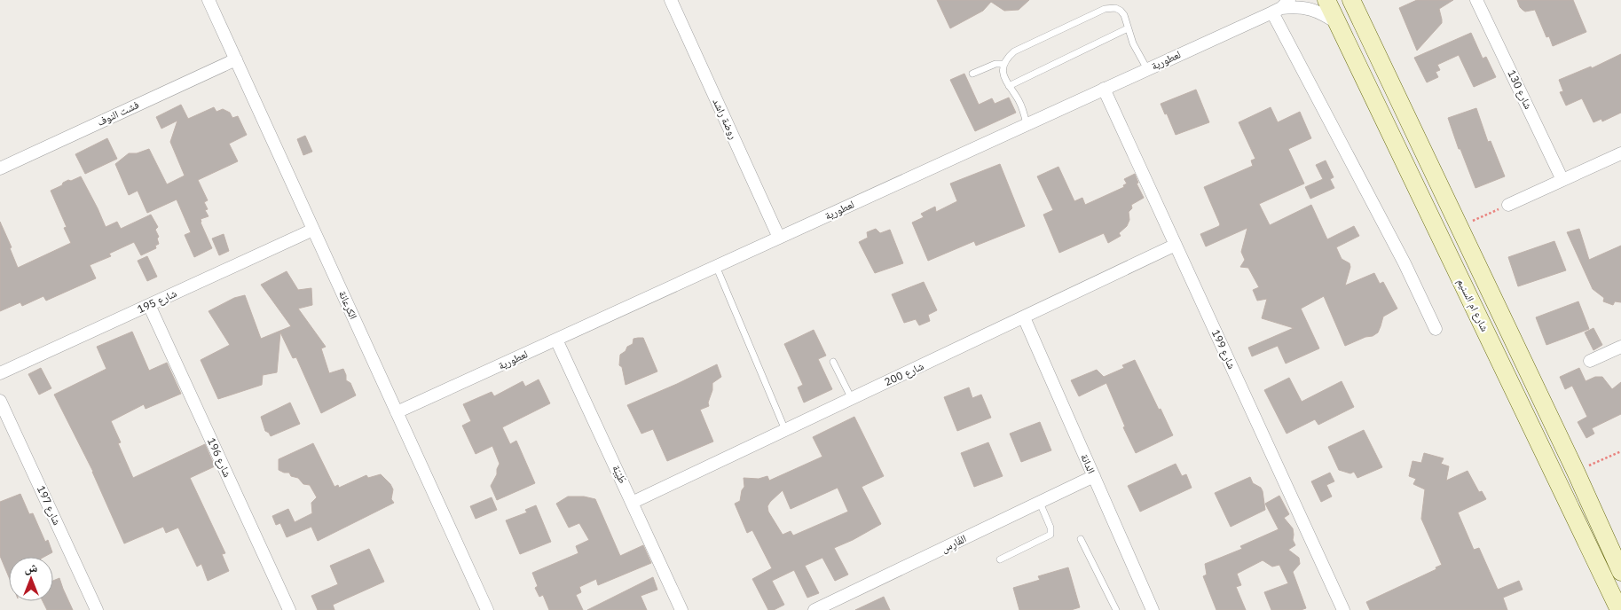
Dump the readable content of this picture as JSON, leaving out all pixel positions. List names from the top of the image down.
{
  "streets": {
    "main road": ["شارع ام السنيم"],
    "street": [
      "لعطورية",
      "شارع 130",
      "فشت النوف",
      "روضة راشد",
      "شارع 195",
      "الكرعانة",
      "شارع 199",
      "شارع 200",
      "شارع 196",
      "الدانة",
      "طَيْبَة",
      "شارع 197",
      "الفَارِس"
    ]
  },
  "crossings": [
    ["لعطورية", "روضة راشد"],
    ["لعطورية", "الكرعانة"],
    ["لعطورية", "شارع ام السنيم"],
    ["لعطورية", "شارع 199"],
    ["لعطورية", "طَيْبَة"],
    ["فشت النوف", "الكرعانة"],
    ["شارع 195", "الكرعانة"],
    ["شارع 195", "شارع 196"],
    ["شارع 199", "شارع 200"],
    ["شارع 200", "الدانة"],
    ["شارع 200", "طَيْبَة"],
    ["الدانة", "الفَارِس"]
  ],
  "north": "top"
}
